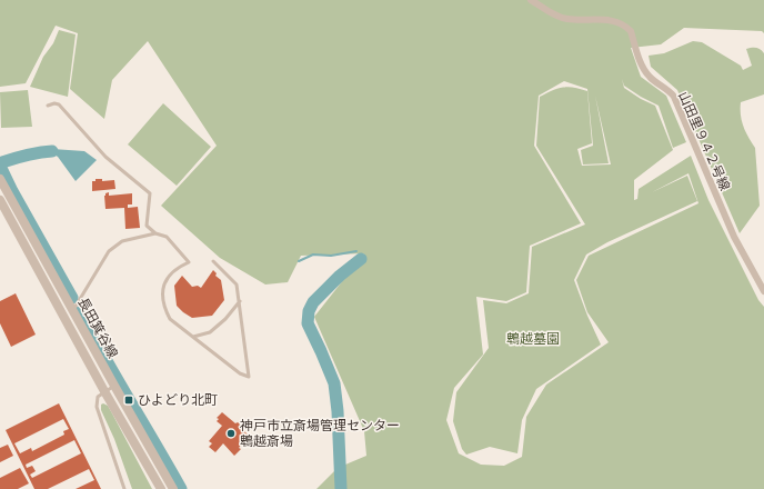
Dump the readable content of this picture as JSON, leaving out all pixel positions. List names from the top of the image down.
{
  "streets": {
    "street": ["山田里９４２号線", "長田箕谷線"]
  },
  "parks": ["鵯越墓園"],
  "places": {
    "transit": ["ひよどり北町"],
    "other": ["神戸市立斎場管理センター 鵯越斎場"]
  }
}
